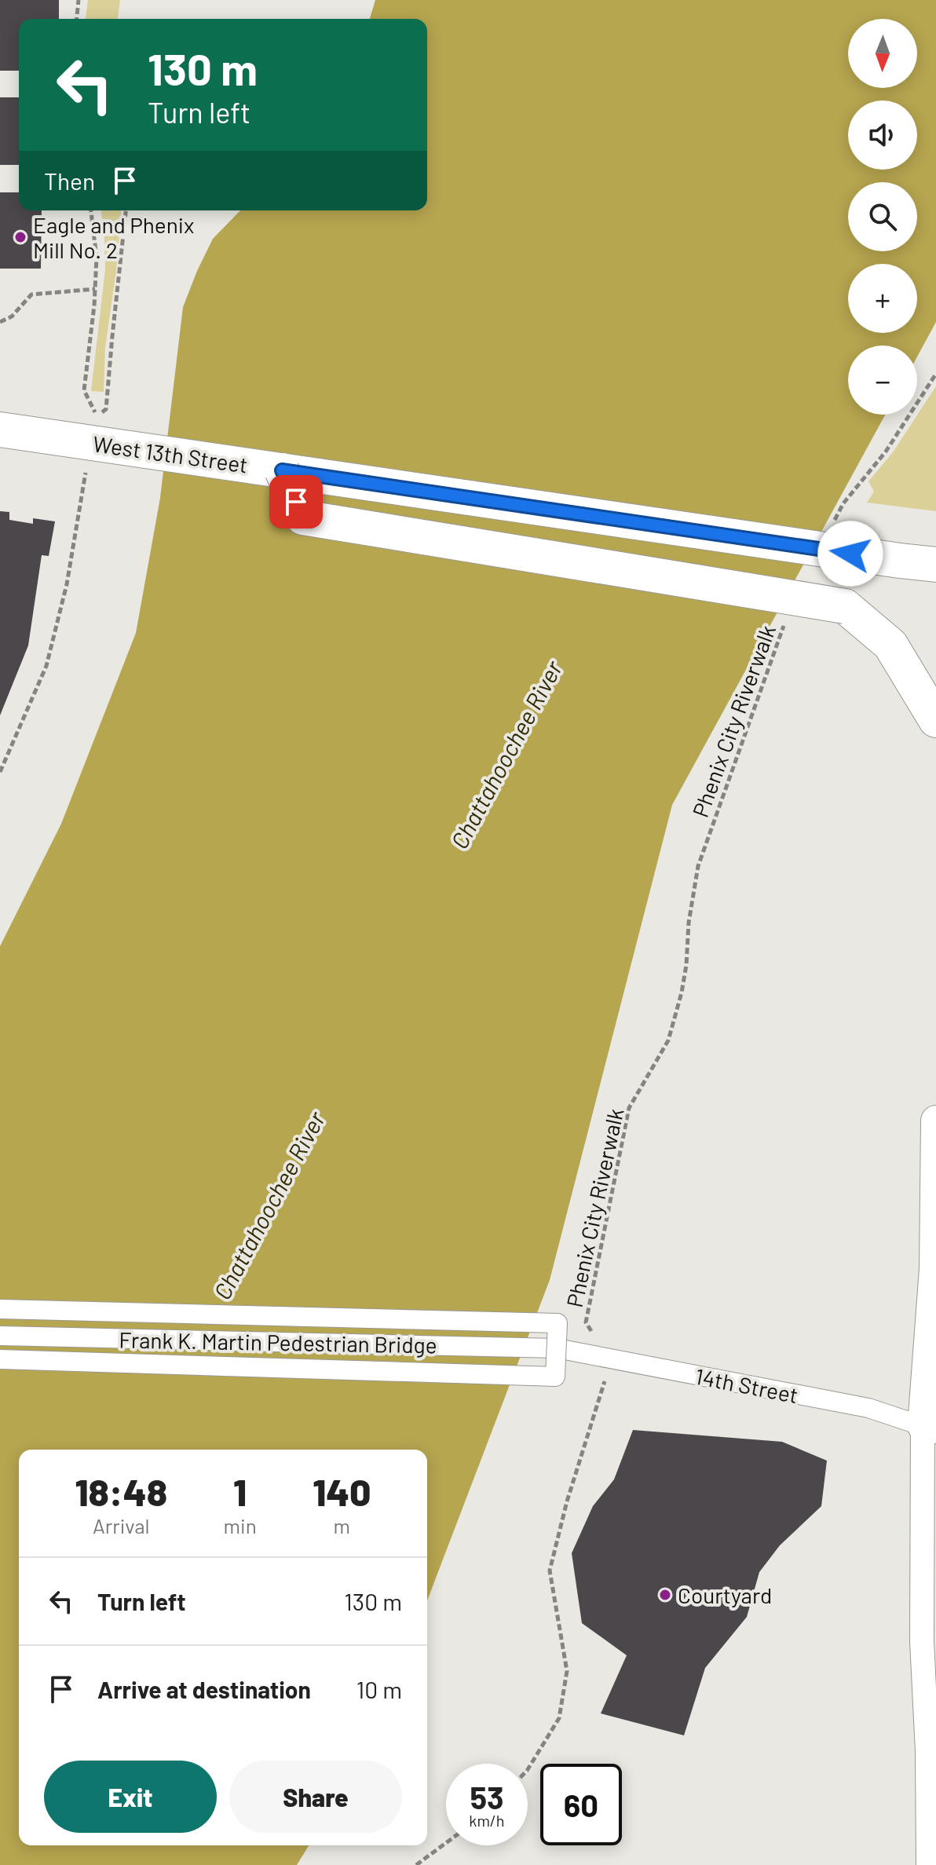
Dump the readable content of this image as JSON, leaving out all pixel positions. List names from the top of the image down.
{
  "streets": {
    "main road": ["West 13th Street"],
    "street": ["Frank K. Martin Pedestrian Bridge", "14th Street"],
    "path": ["Phenix City Riverwalk"]
  },
  "crossings": [
    ["Phenix City Riverwalk", "14th Street"],
    ["Frank K. Martin Pedestrian Bridge", "14th Street"]
  ],
  "water": ["Chattahoochee River"],
  "places": ["Eagle and Phenix Mill No. 2", "Courtyard"],
  "north": "bottom",
  "page": {
    "map_buttons": ["+", "−"],
    "turn": ["130 m", "Turn left"],
    "then": "Then",
    "eta": [
      "18:48",
      "Arrival",
      "1",
      "min",
      "140",
      "m"
    ],
    "list": [
      {
        "name": "Turn left",
        "value": "130 m"
      },
      {
        "name": "Arrive at destination",
        "value": "10 m"
      }
    ],
    "buttons": ["Exit", "Share"],
    "speed": "53 km/h",
    "limit": "60"
  }
}
